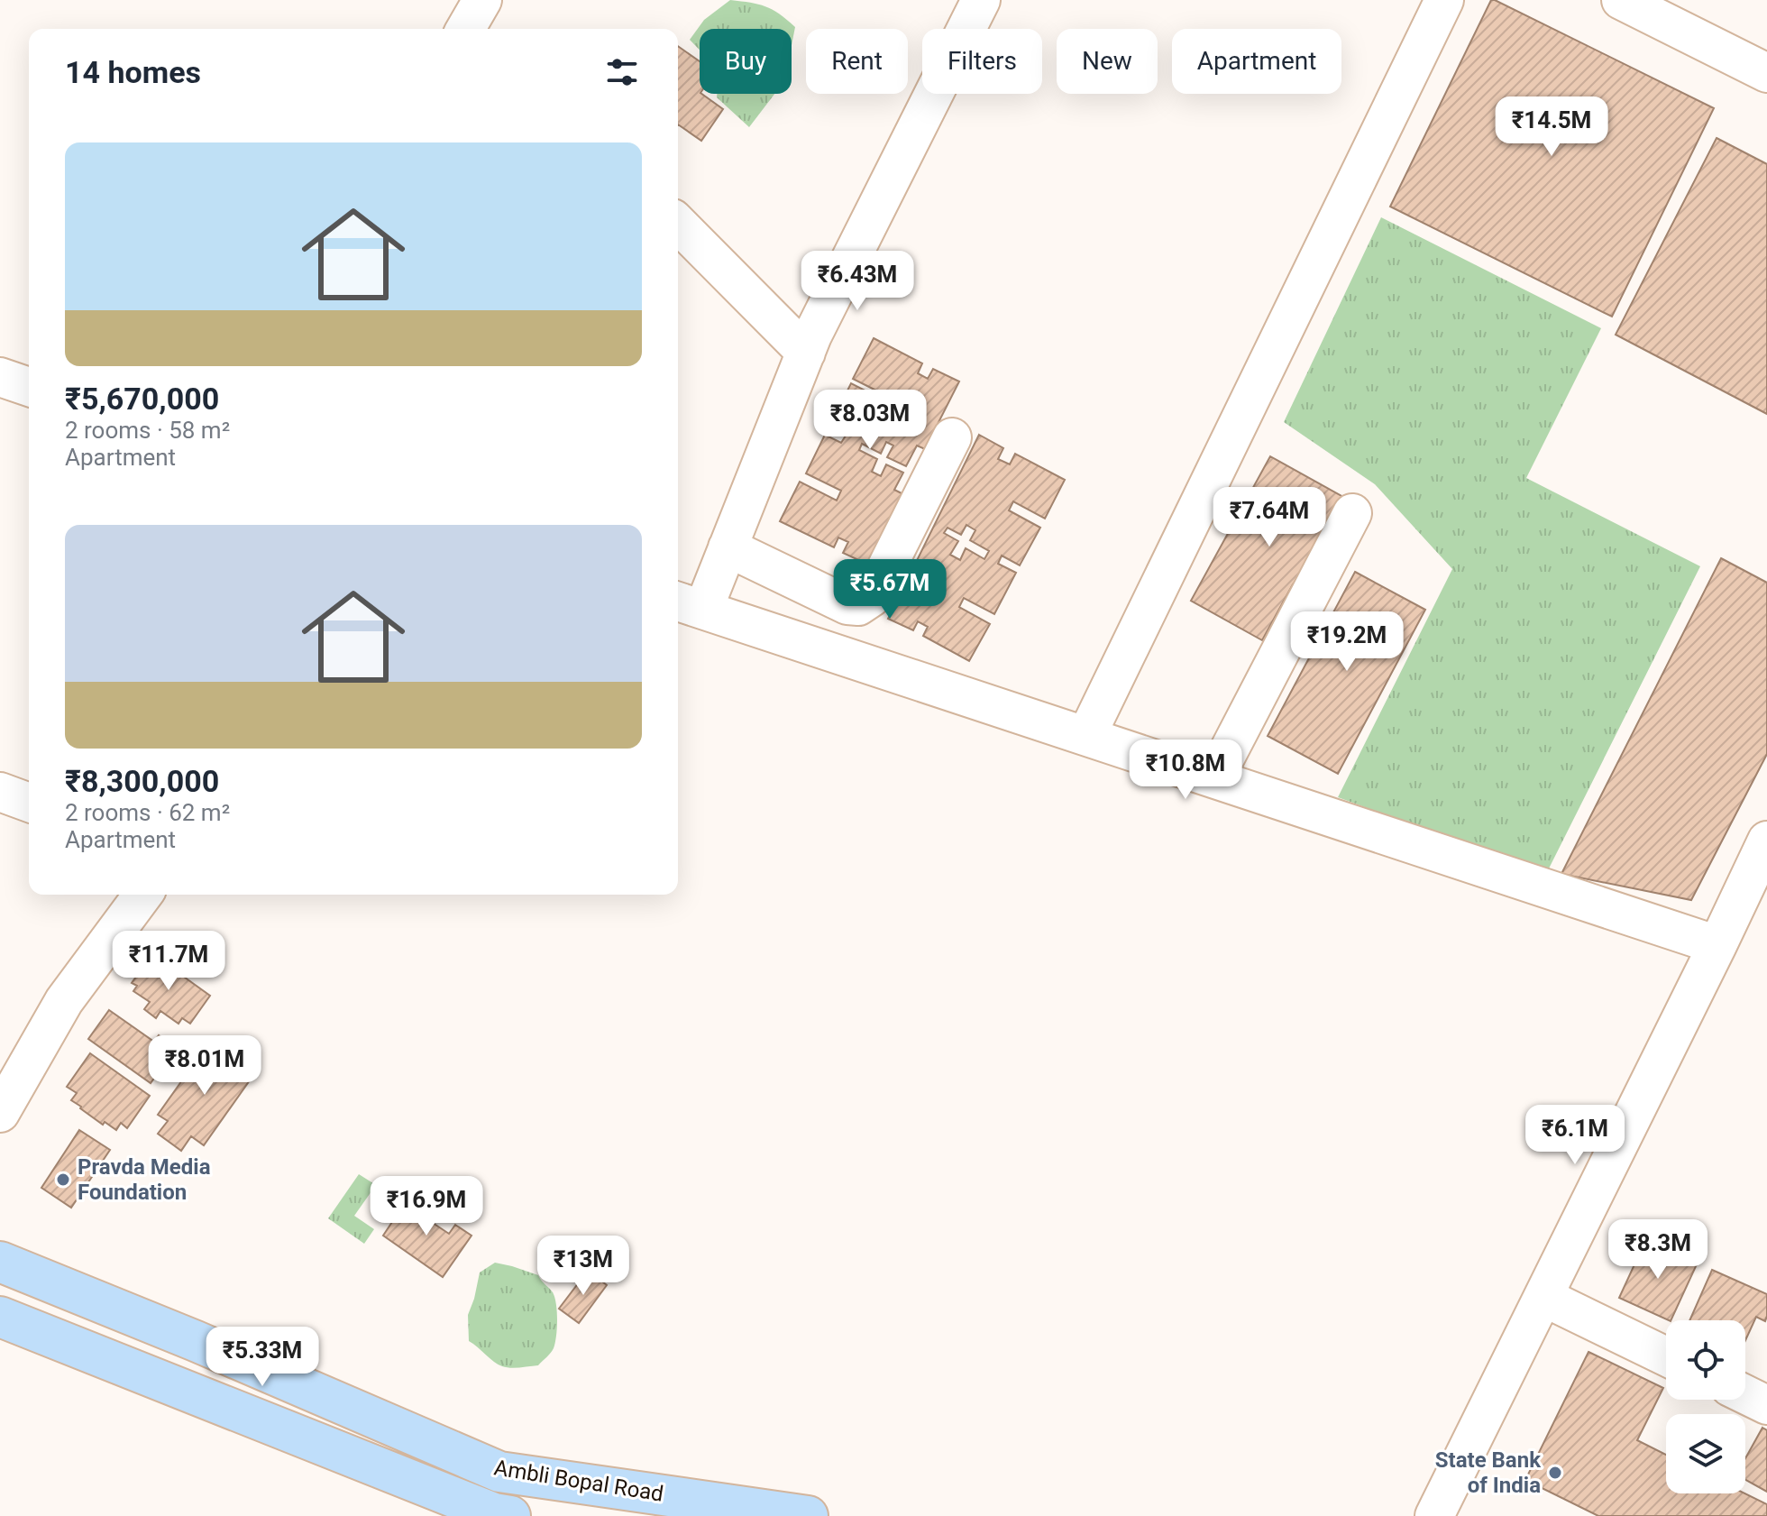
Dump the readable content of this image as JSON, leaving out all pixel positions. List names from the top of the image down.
{
  "streets": {
    "street": ["Ambli Bopal Road"]
  },
  "places": ["Pravda Media Foundation", "State Bank of India"],
  "page": {
    "chip": [
      "Buy",
      "Rent",
      "Filters",
      "New",
      "Apartment"
    ],
    "heading": "14 homes",
    "price": [
      "₹14.5M",
      "₹6.43M",
      "₹8.03M",
      "₹7.64M",
      "₹5.67M",
      "₹19.2M",
      "₹10.8M",
      "₹11.7M",
      "₹8.01M",
      "₹6.1M",
      "₹16.9M",
      "₹8.3M",
      "₹13M",
      "₹5.33M"
    ],
    "list": [
      {
        "name": "₹5,670,000",
        "note": "2 rooms · 58 m² · Apartment"
      },
      {
        "name": "₹8,300,000",
        "note": "2 rooms · 62 m² · Apartment"
      }
    ]
  }
}
